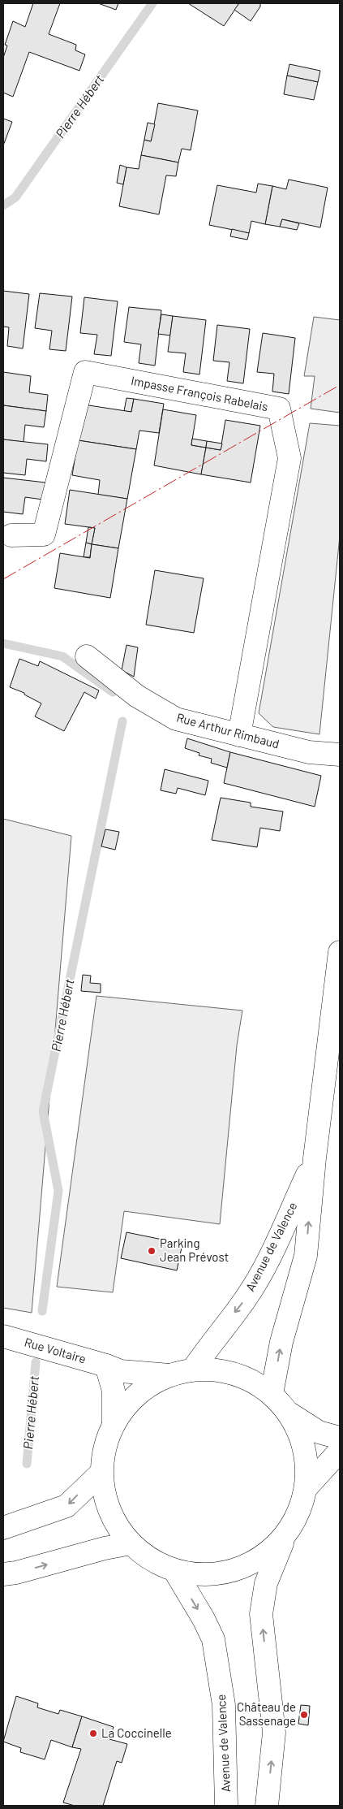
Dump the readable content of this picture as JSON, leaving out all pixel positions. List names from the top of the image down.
{
  "streets": {
    "main road": [
      "Impasse François Rabelais",
      "Rue Arthur Rimbaud",
      "Avenue de Valence",
      "Rue Voltaire"
    ]
  },
  "crossings": [
    ["Impasse François Rabelais", "Rue Arthur Rimbaud"]
  ],
  "water": ["Pierre Hébert"],
  "places": ["Parking Jean Prévost", "Château de Sassenage", "La Coccinelle"]
}
